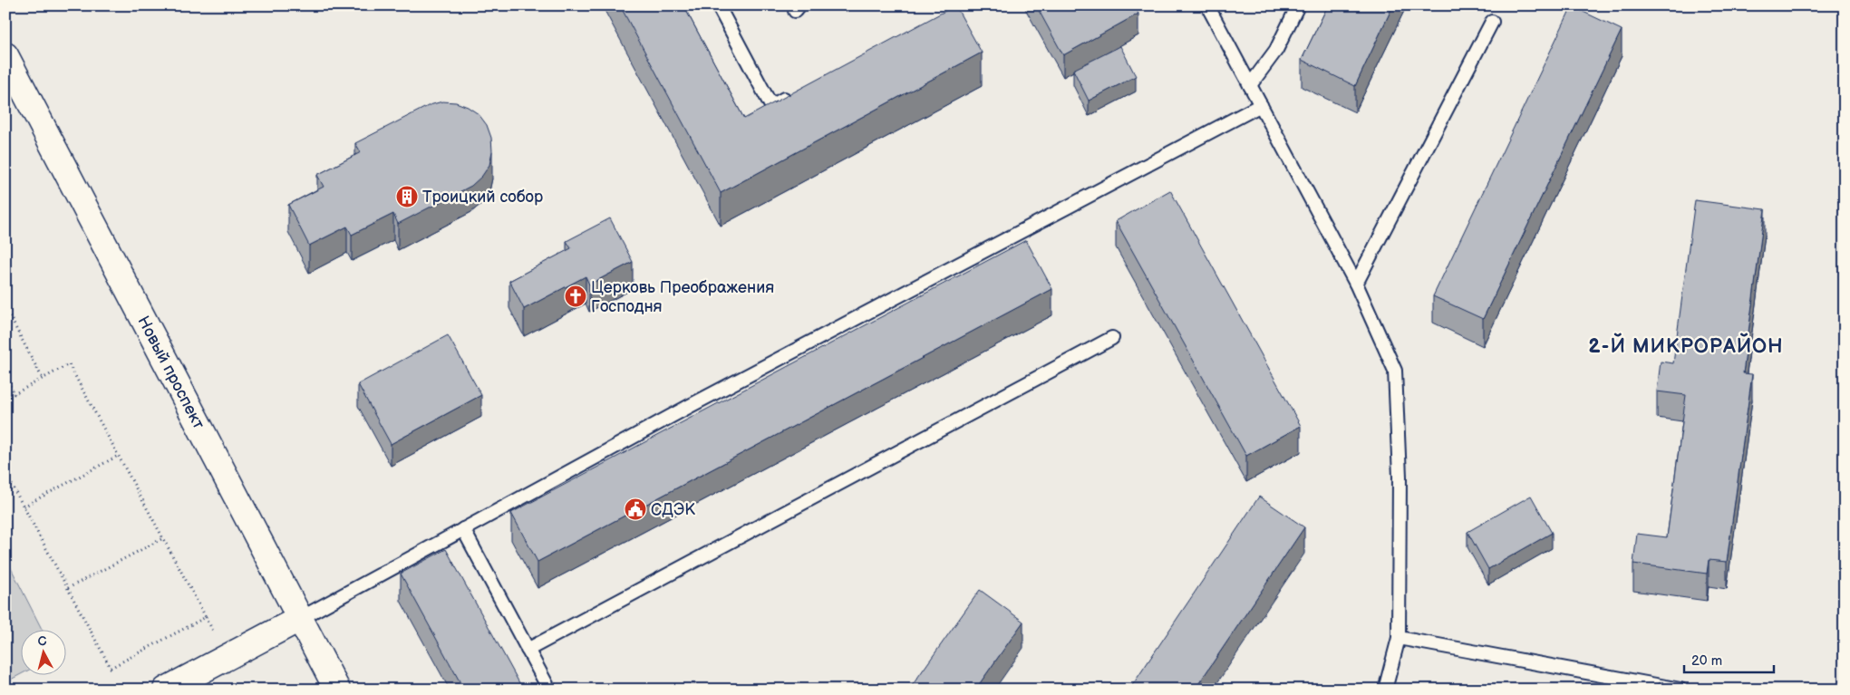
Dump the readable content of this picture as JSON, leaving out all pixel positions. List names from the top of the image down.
{
  "streets": {
    "street": ["Новый проспект"]
  },
  "districts": ["2-Й МИКРОРАЙОН"],
  "places": {
    "building": ["Троицкий собор"],
    "church": ["Церковь Преображения Господня"],
    "public building": ["СДЭК"]
  },
  "scale_bar": "20 m",
  "north": "top"
}
